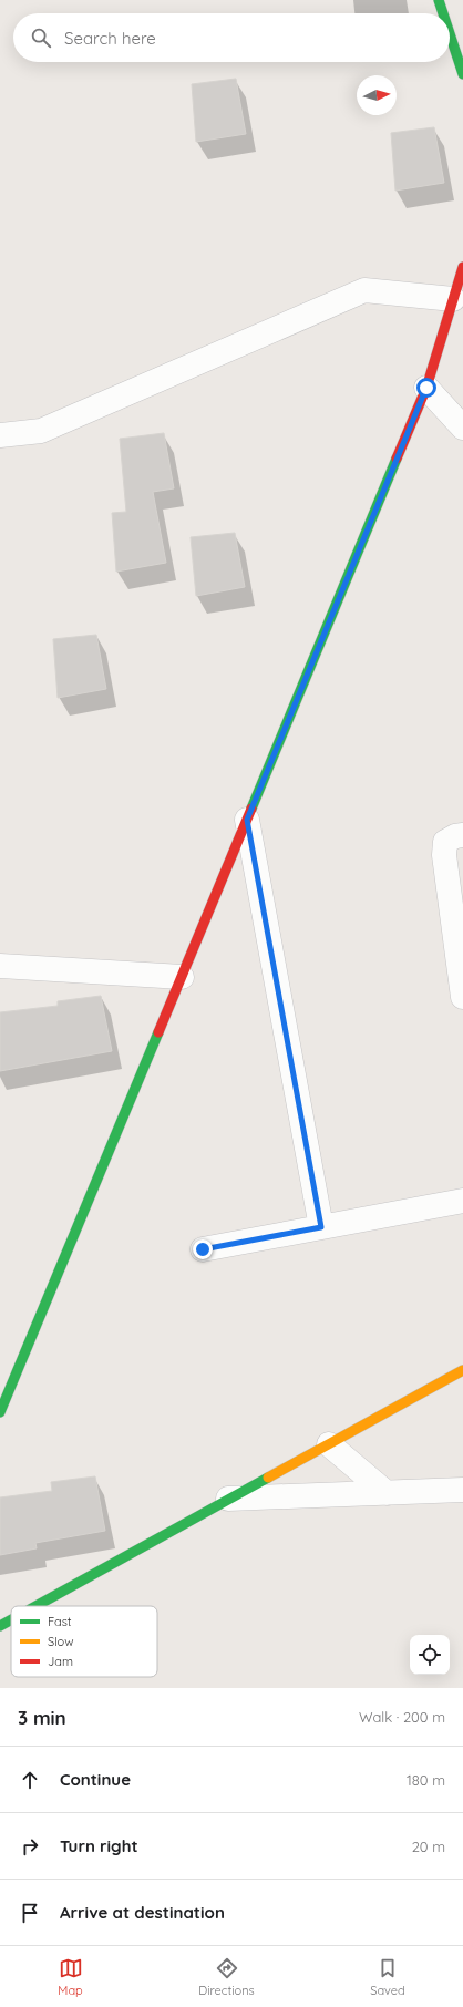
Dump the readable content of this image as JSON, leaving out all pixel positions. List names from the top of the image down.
{
  "legend": ["Fast", "Slow", "Jam"],
  "north": "right",
  "page": {
    "search": "Search here",
    "heading": ["3 min", "Walk · 200 m"],
    "list": [
      ["Continue", "180 m"],
      ["Turn right", "20 m"],
      "Arrive at destination"
    ],
    "nav": ["Map", "Directions", "Saved"]
  }
}
